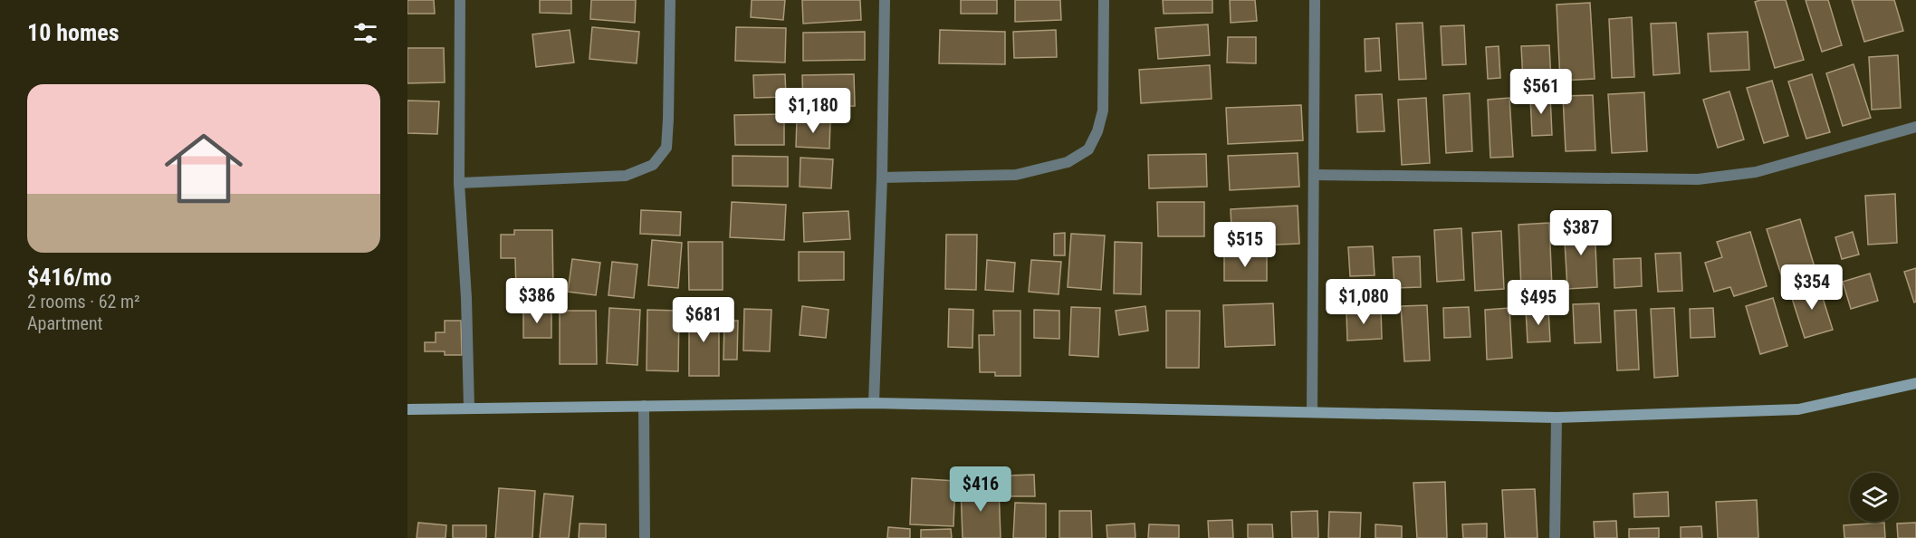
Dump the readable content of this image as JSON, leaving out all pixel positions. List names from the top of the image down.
{
  "page": {
    "heading": "10 homes",
    "list": [
      {
        "name": "$416/mo",
        "note": "2 rooms · 62 m² · Apartment"
      }
    ],
    "price": [
      "$561",
      "$1,180",
      "$387",
      "$515",
      "$354",
      "$386",
      "$1,080",
      "$495",
      "$681",
      "$416"
    ]
  }
}
